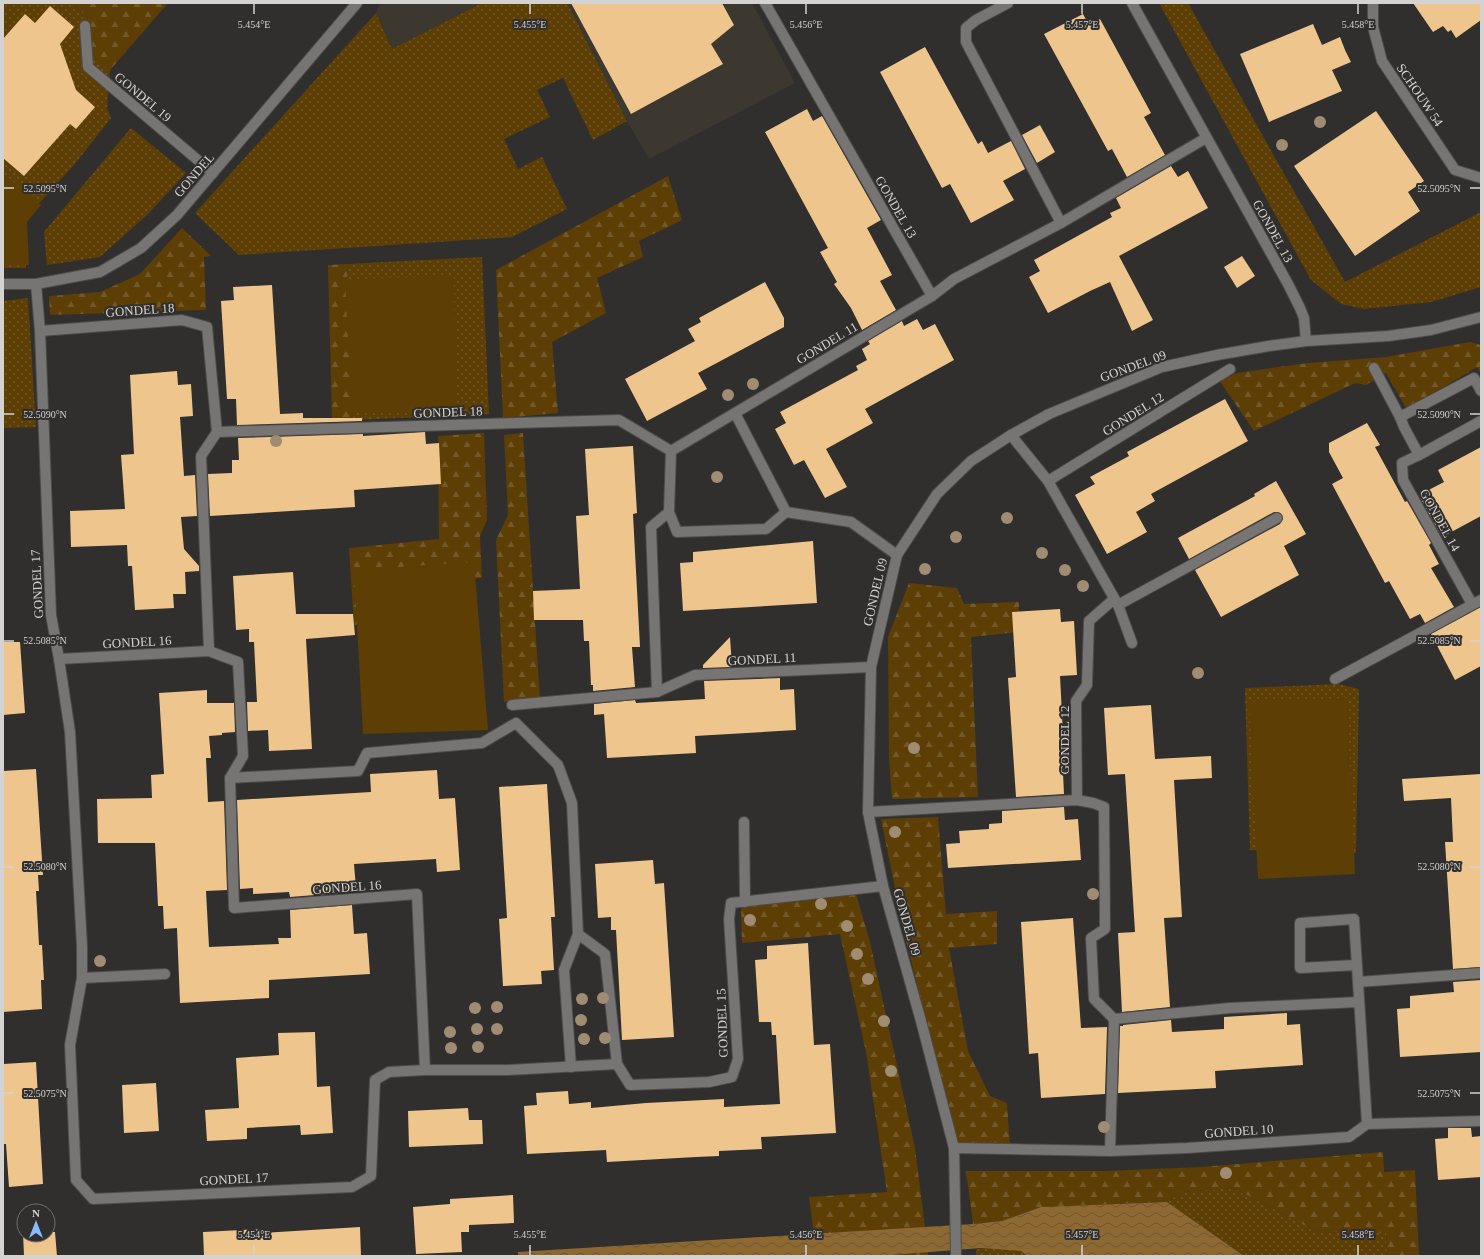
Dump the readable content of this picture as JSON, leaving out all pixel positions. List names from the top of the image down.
{
  "streets": {
    "street": [
      "SCHOUW 54",
      "GONDEL 19",
      "GONDEL",
      "GONDEL 13",
      "GONDEL 18",
      "GONDEL 11",
      "GONDEL 09",
      "GONDEL 12",
      "GONDEL 14",
      "GONDEL 17",
      "GONDEL 16",
      "GONDEL 15",
      "GONDEL 10"
    ]
  },
  "crossings": [
    ["GONDEL 19", "GONDEL"],
    ["GONDEL", "GONDEL 17"],
    ["GONDEL 13", "GONDEL 11"],
    ["GONDEL 13", "GONDEL 09"],
    ["GONDEL 18", "GONDEL 11"],
    ["GONDEL 18", "GONDEL 17"],
    ["GONDEL 11", "GONDEL 09"],
    ["GONDEL 09", "GONDEL 15"],
    ["GONDEL 09", "GONDEL 10"],
    ["GONDEL 17", "GONDEL 16"]
  ],
  "north": "top",
  "coordinates": [
    "5.454°E",
    "5.455°E",
    "5.456°E",
    "5.457°E",
    "5.458°E",
    "52.5095°N",
    "52.5090°N",
    "52.5085°N",
    "52.5080°N",
    "52.5075°N"
  ]
}
